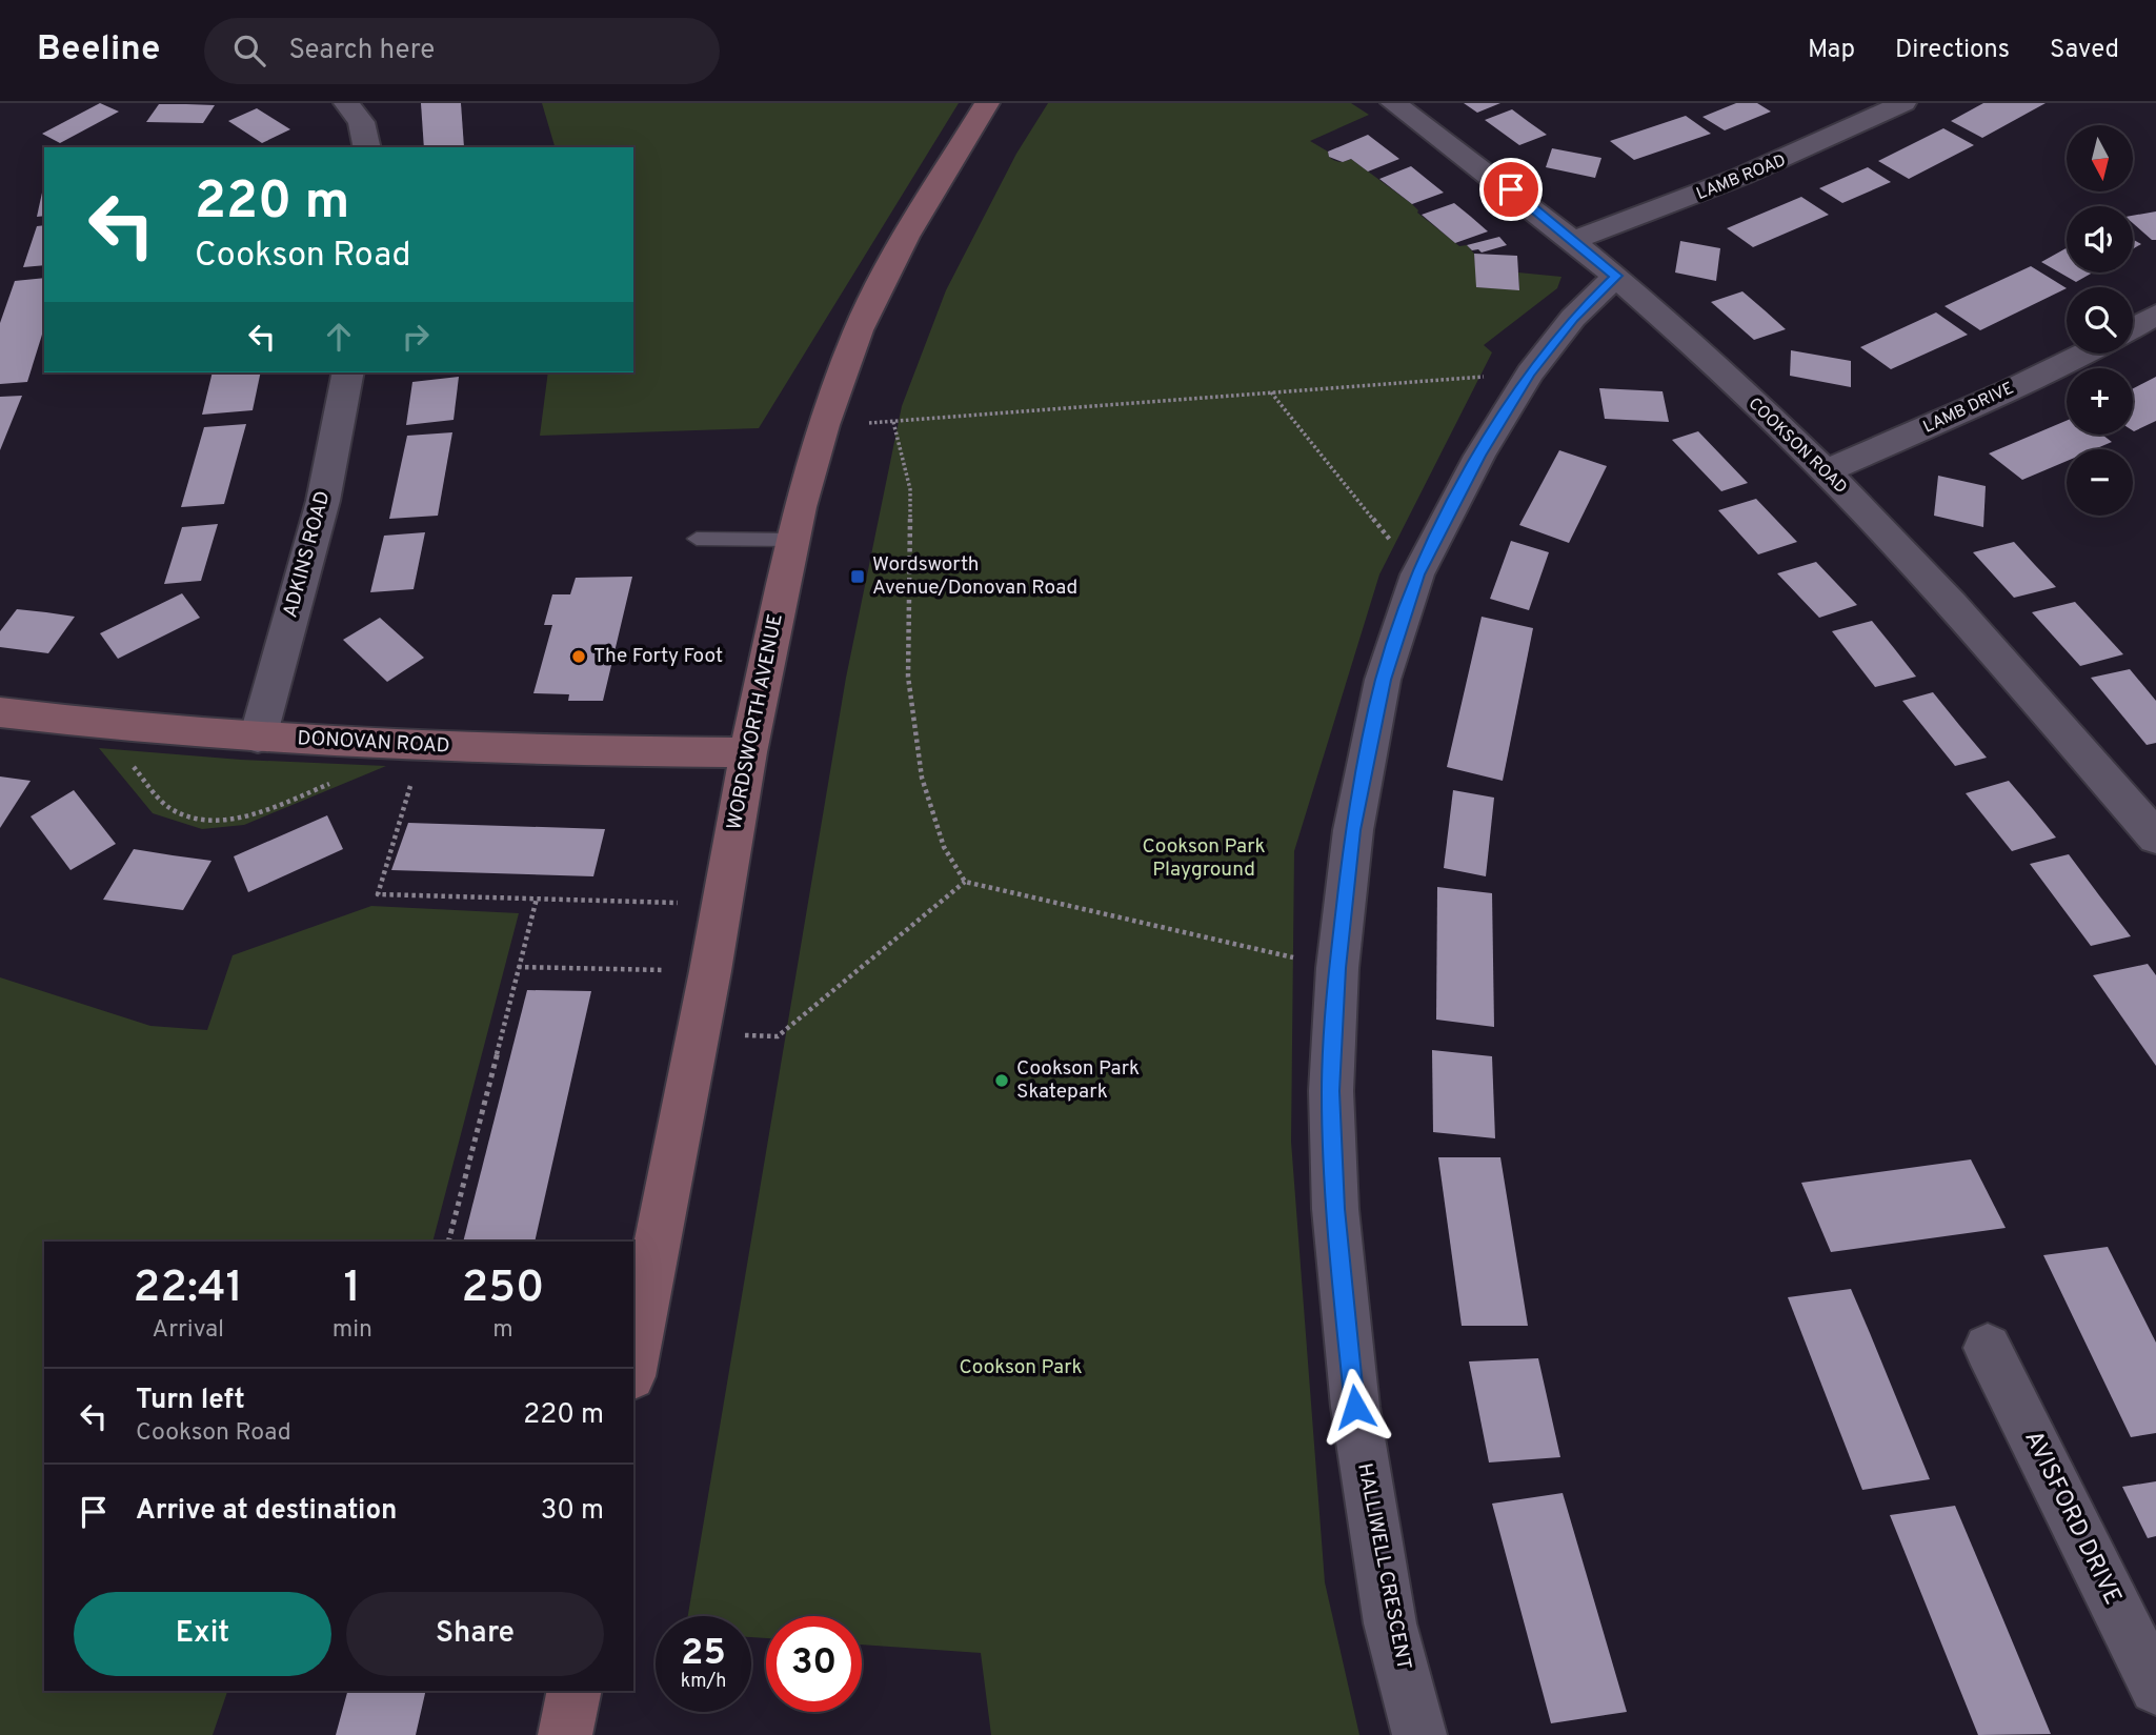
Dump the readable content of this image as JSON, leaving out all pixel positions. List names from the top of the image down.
{
  "streets": {
    "street": [
      "LAMB ROAD",
      "LAMB DRIVE",
      "COOKSON ROAD",
      "ADKINS ROAD",
      "WORDSWORTH AVENUE",
      "DONOVAN ROAD",
      "AVISFORD DRIVE",
      "HALLIWELL CRESCENT"
    ]
  },
  "crossings": [
    ["LAMB ROAD", "COOKSON ROAD"],
    ["LAMB DRIVE", "COOKSON ROAD"],
    ["COOKSON ROAD", "HALLIWELL CRESCENT"],
    ["ADKINS ROAD", "DONOVAN ROAD"],
    ["WORDSWORTH AVENUE", "DONOVAN ROAD"]
  ],
  "parks": ["Cookson Park Playground", "Cookson Park"],
  "places": {
    "transit": ["Wordsworth Avenue/Donovan Road"],
    "other": ["The Forty Foot", "Cookson Park Skatepark"]
  },
  "north": "bottom",
  "page": {
    "header": "Beeline",
    "search": "Search here",
    "nav": ["Map", "Directions", "Saved"],
    "map_buttons": ["+", "−"],
    "turn": ["220 m", "Cookson Road"],
    "eta": [
      "22:41",
      "Arrival",
      "1",
      "min",
      "250",
      "m"
    ],
    "list": [
      {
        "name": "Turn left",
        "note": "Cookson Road",
        "value": "220 m"
      },
      {
        "name": "Arrive at destination",
        "value": "30 m"
      }
    ],
    "buttons": ["Exit", "Share"],
    "speed": "25 km/h",
    "limit": "30"
  }
}
